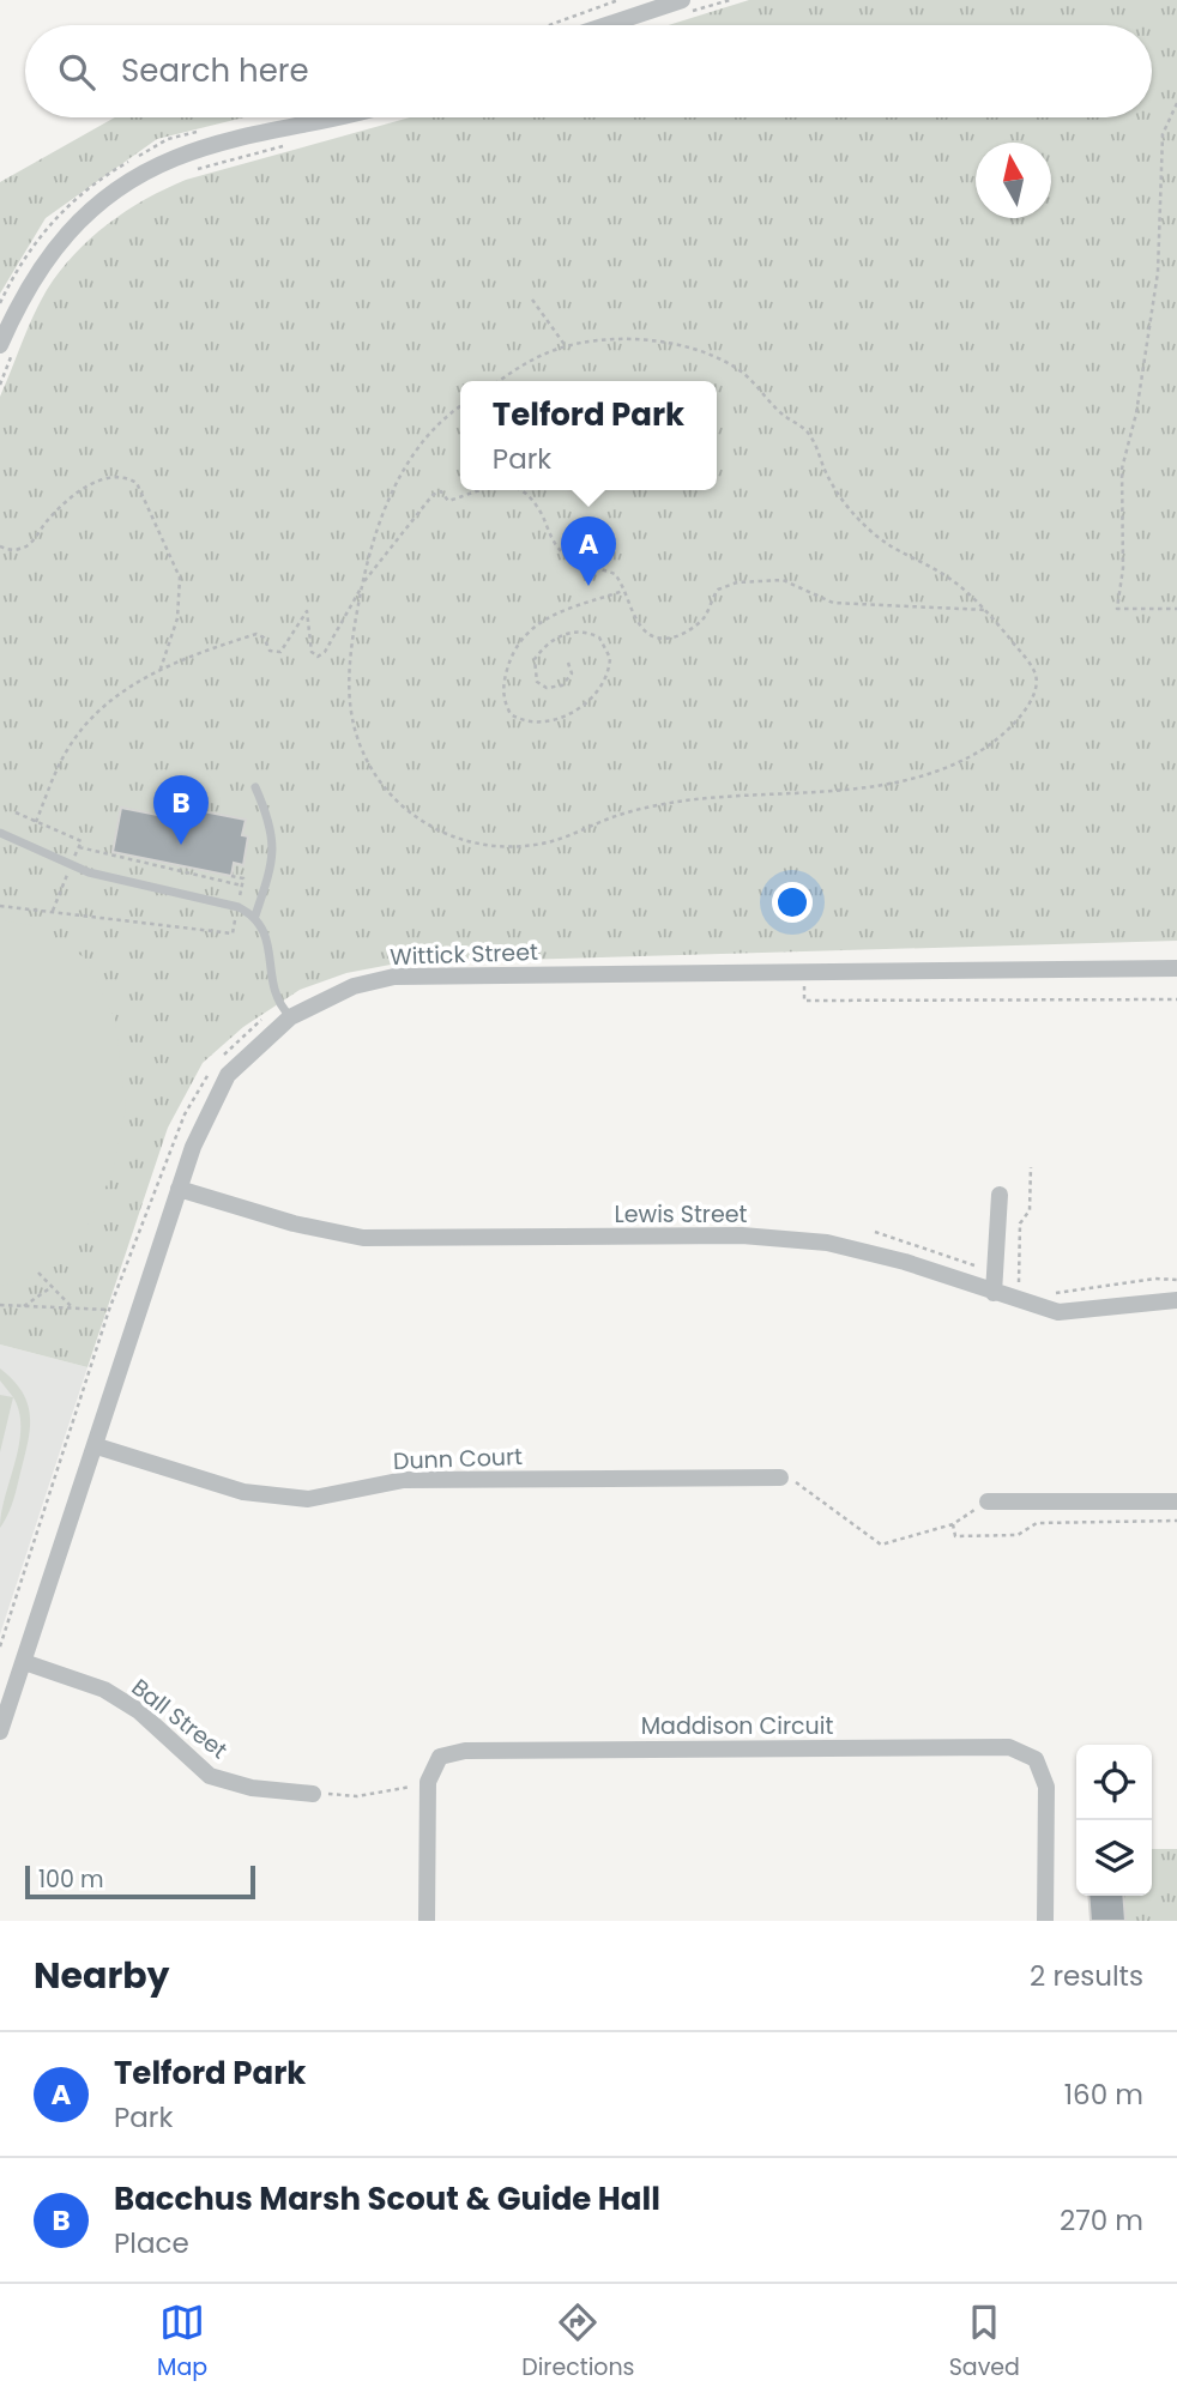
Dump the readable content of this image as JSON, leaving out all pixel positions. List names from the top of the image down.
{
  "streets": {
    "street": [
      "Wittick Street",
      "Lewis Street",
      "Dunn Court",
      "Ball Street",
      "Maddison Circuit"
    ]
  },
  "crossings": [
    ["Wittick Street", "Lewis Street"],
    ["Wittick Street", "Dunn Court"],
    ["Wittick Street", "Ball Street"]
  ],
  "scale_bar": "100 m",
  "north": "top",
  "page": {
    "search": "Search here",
    "popup": ["Telford Park", "Park"],
    "pins": ["A", "B"],
    "scale": "100 m",
    "heading": ["Nearby", "2 results"],
    "list": [
      {
        "mark": "A",
        "name": "Telford Park",
        "note": "Park",
        "value": "160 m"
      },
      {
        "mark": "B",
        "name": "Bacchus Marsh Scout & Guide Hall",
        "note": "Place",
        "value": "270 m"
      }
    ],
    "nav": ["Map", "Directions", "Saved"]
  }
}
